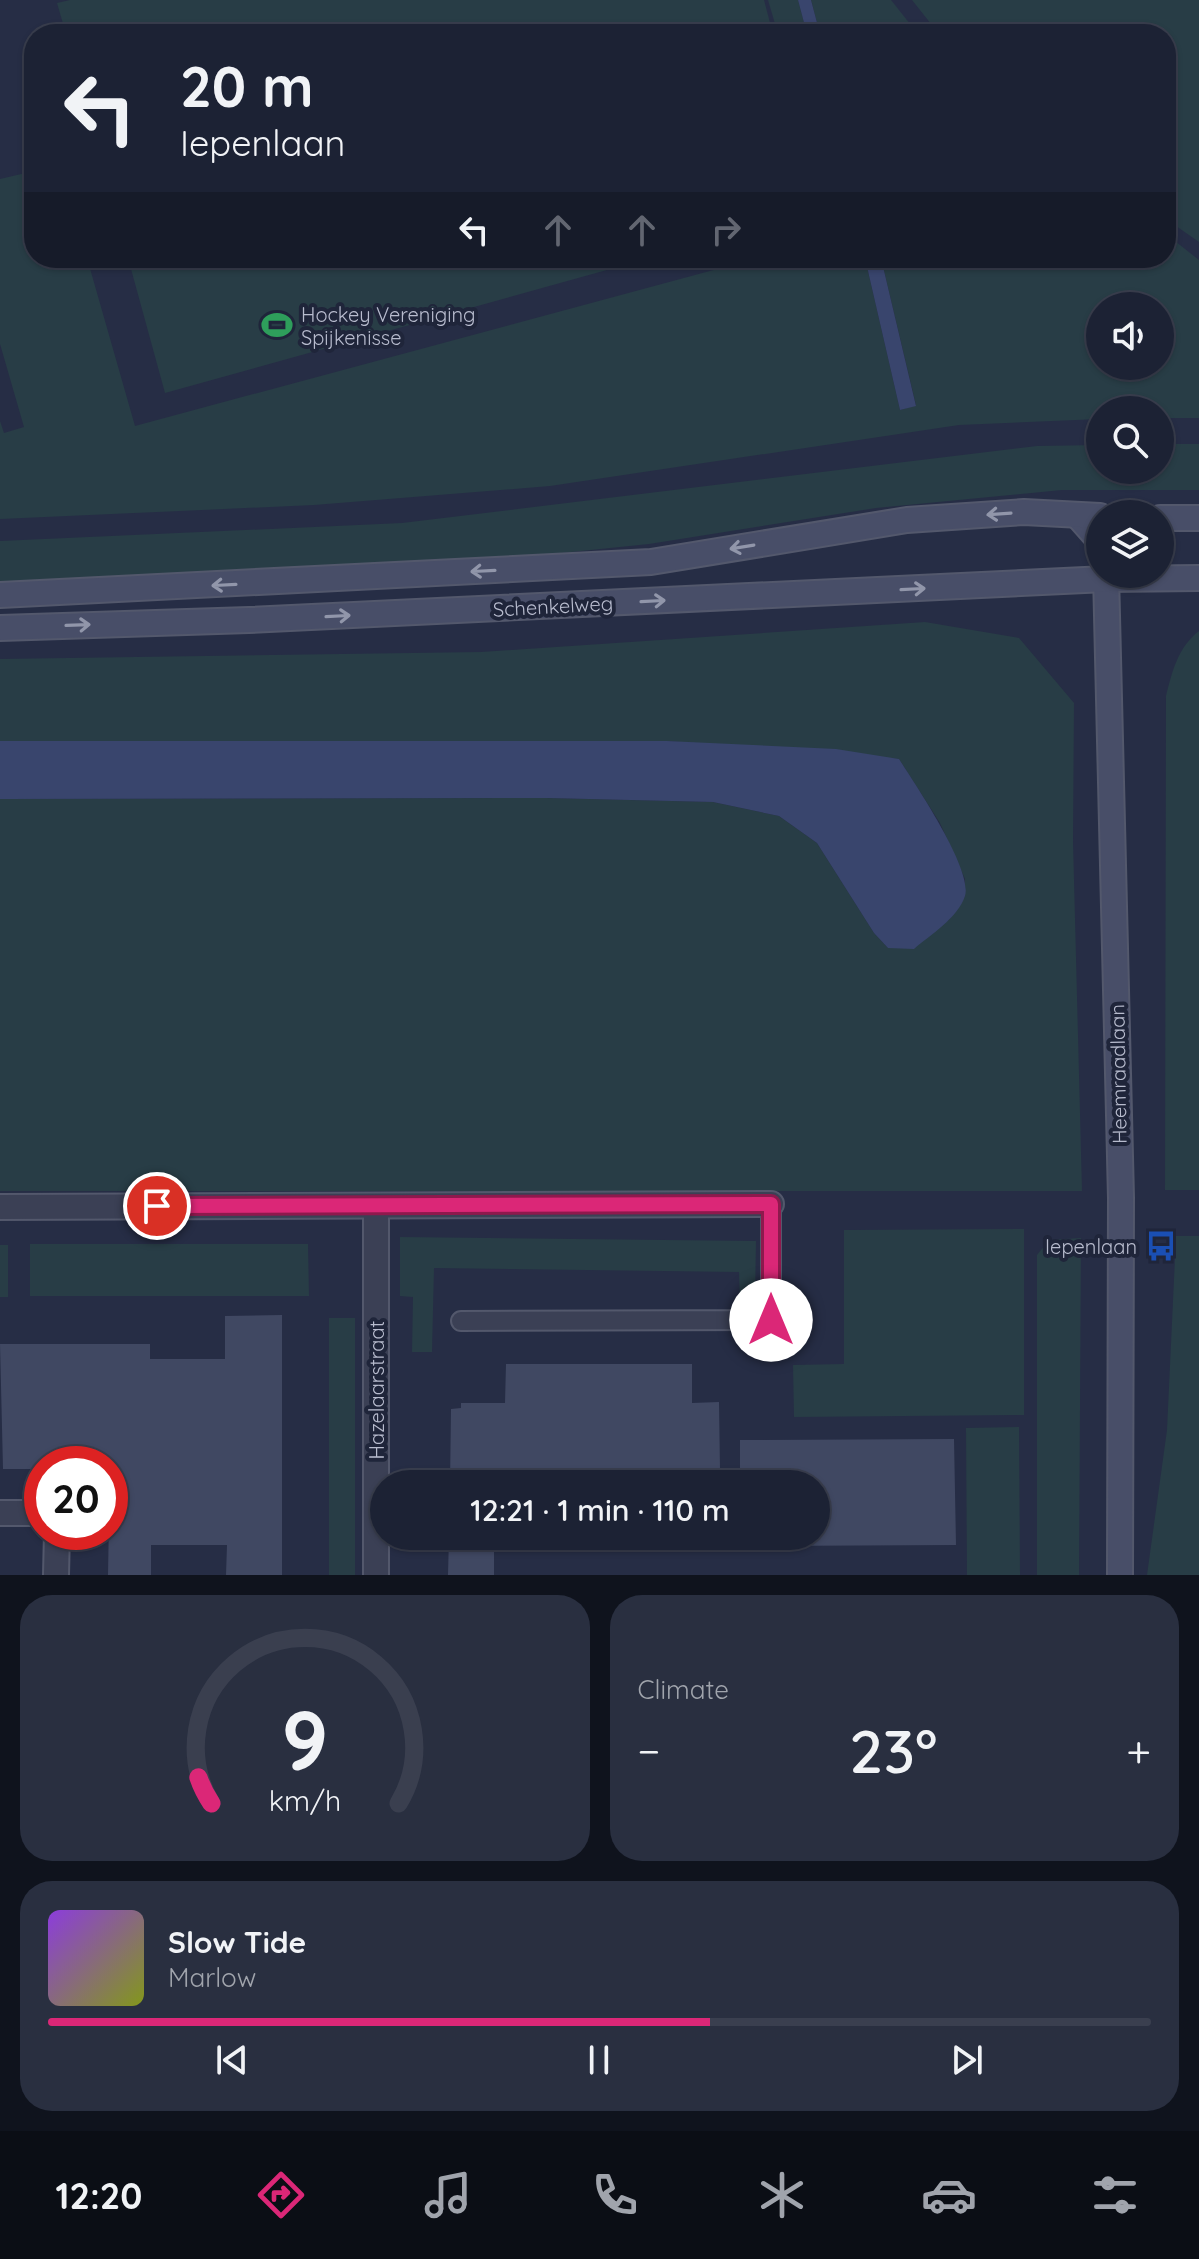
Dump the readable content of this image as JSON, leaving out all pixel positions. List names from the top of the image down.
{
  "streets": {
    "main road": ["Schenkelweg", "Heemraadlaan"],
    "street": ["Hazelaarstraat"]
  },
  "places": {
    "sports": ["Hockey Vereniging Spijkenisse"],
    "bus stop": ["Iepenlaan"]
  },
  "page": {
    "turn": ["20 m", "Iepenlaan"],
    "limit": "20",
    "trip": "12:21 · 1 min · 110 m",
    "tile": "Climate",
    "heat": ["−", "23°", "+"],
    "song": ["Slow Tide", "Marlow"],
    "tabs": "12:20",
    "gauge": ["9", "km/h"]
  }
}
